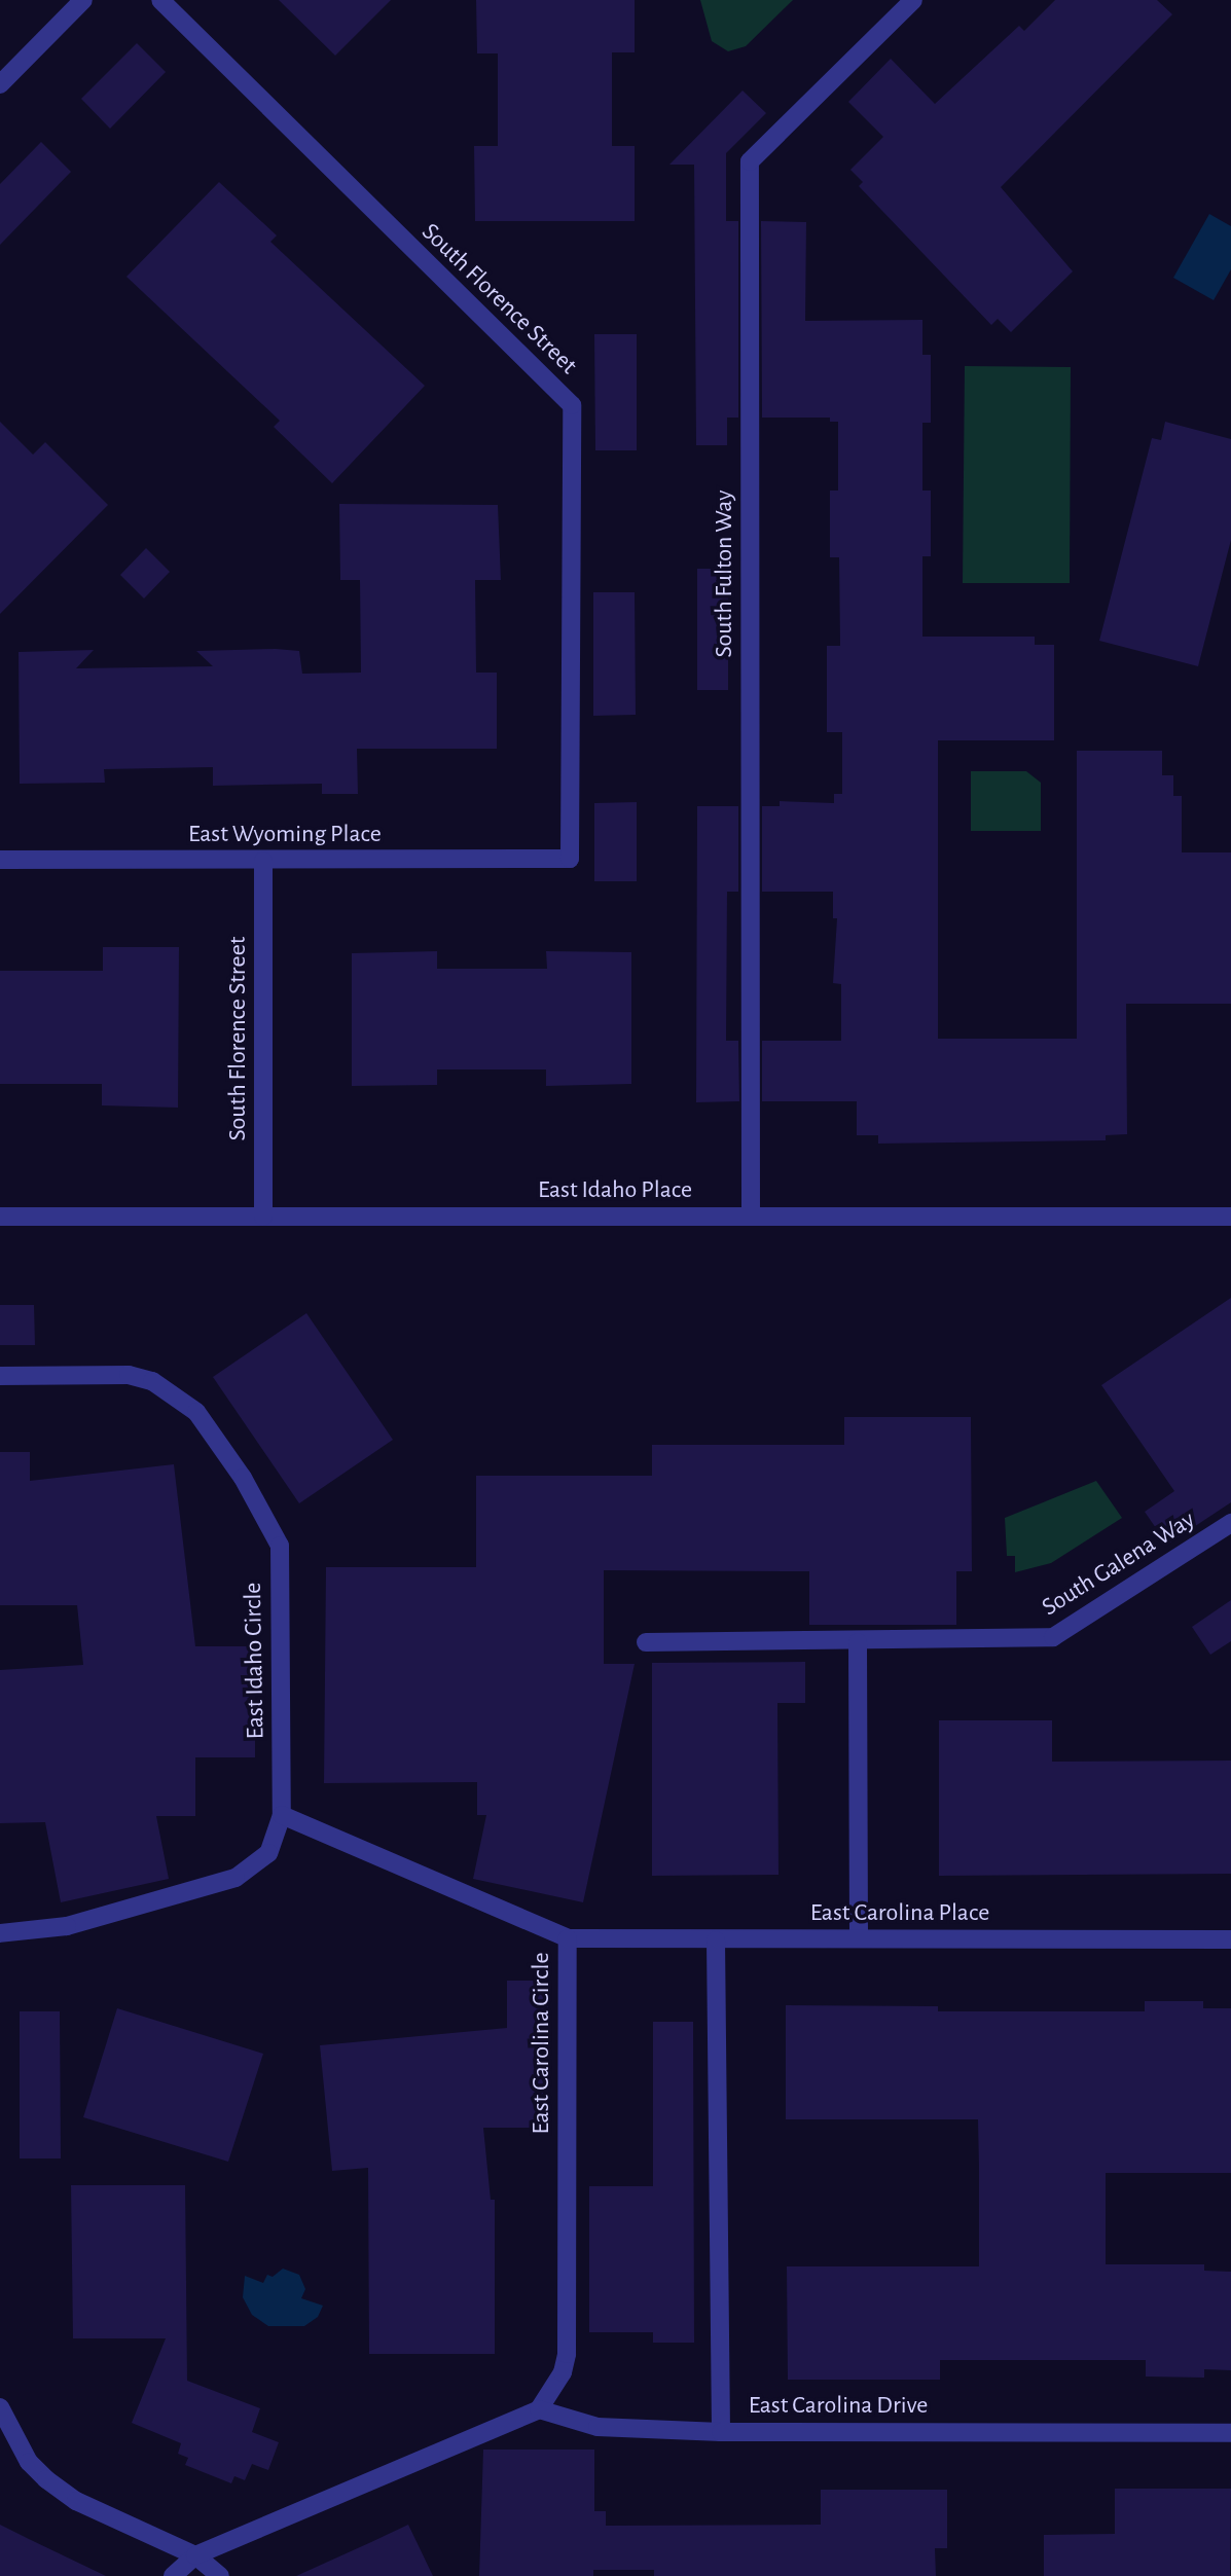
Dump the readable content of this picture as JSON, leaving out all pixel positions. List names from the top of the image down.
{
  "streets": {
    "street": [
      "South Florence Street",
      "South Fulton Way",
      "East Wyoming Place",
      "East Idaho Place",
      "South Galena Way",
      "East Idaho Circle",
      "East Carolina Place",
      "East Carolina Circle",
      "East Carolina Drive"
    ]
  },
  "crossings": [
    ["South Florence Street", "East Wyoming Place"],
    ["South Florence Street", "East Idaho Place"],
    ["South Fulton Way", "East Idaho Place"],
    ["East Idaho Circle", "East Carolina Circle"],
    ["East Carolina Place", "East Carolina Circle"],
    ["East Carolina Place", "East Carolina Drive"]
  ]
}
